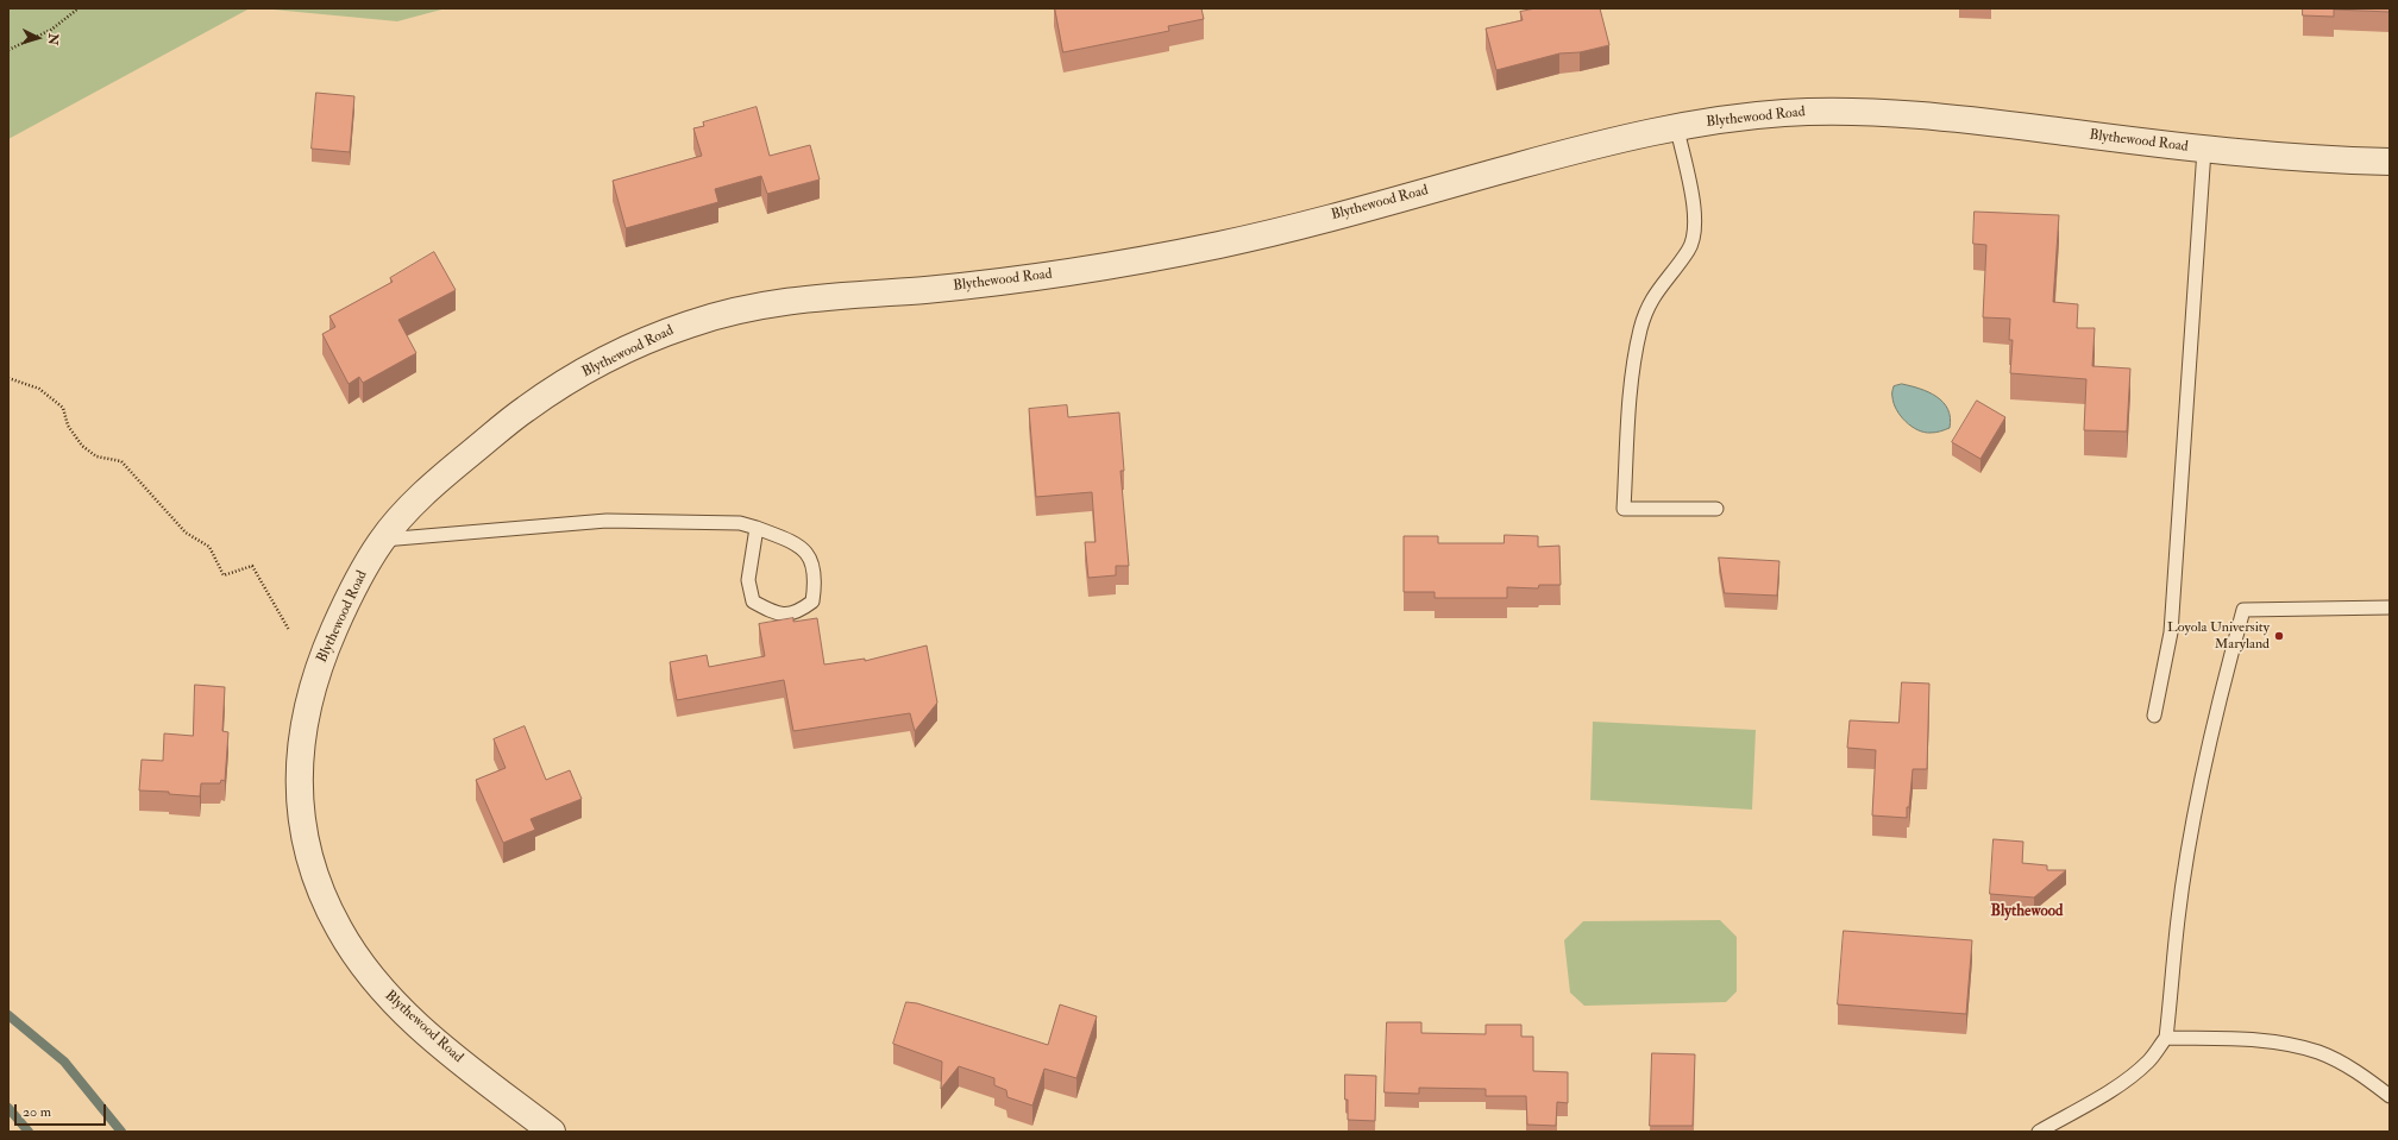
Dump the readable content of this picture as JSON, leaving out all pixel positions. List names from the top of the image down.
{
  "streets": {
    "street": ["Blythewood Road"]
  },
  "districts": ["Blythewood"],
  "places": ["Loyola University Maryland"],
  "scale_bar": "20 m",
  "north": "right"
}
